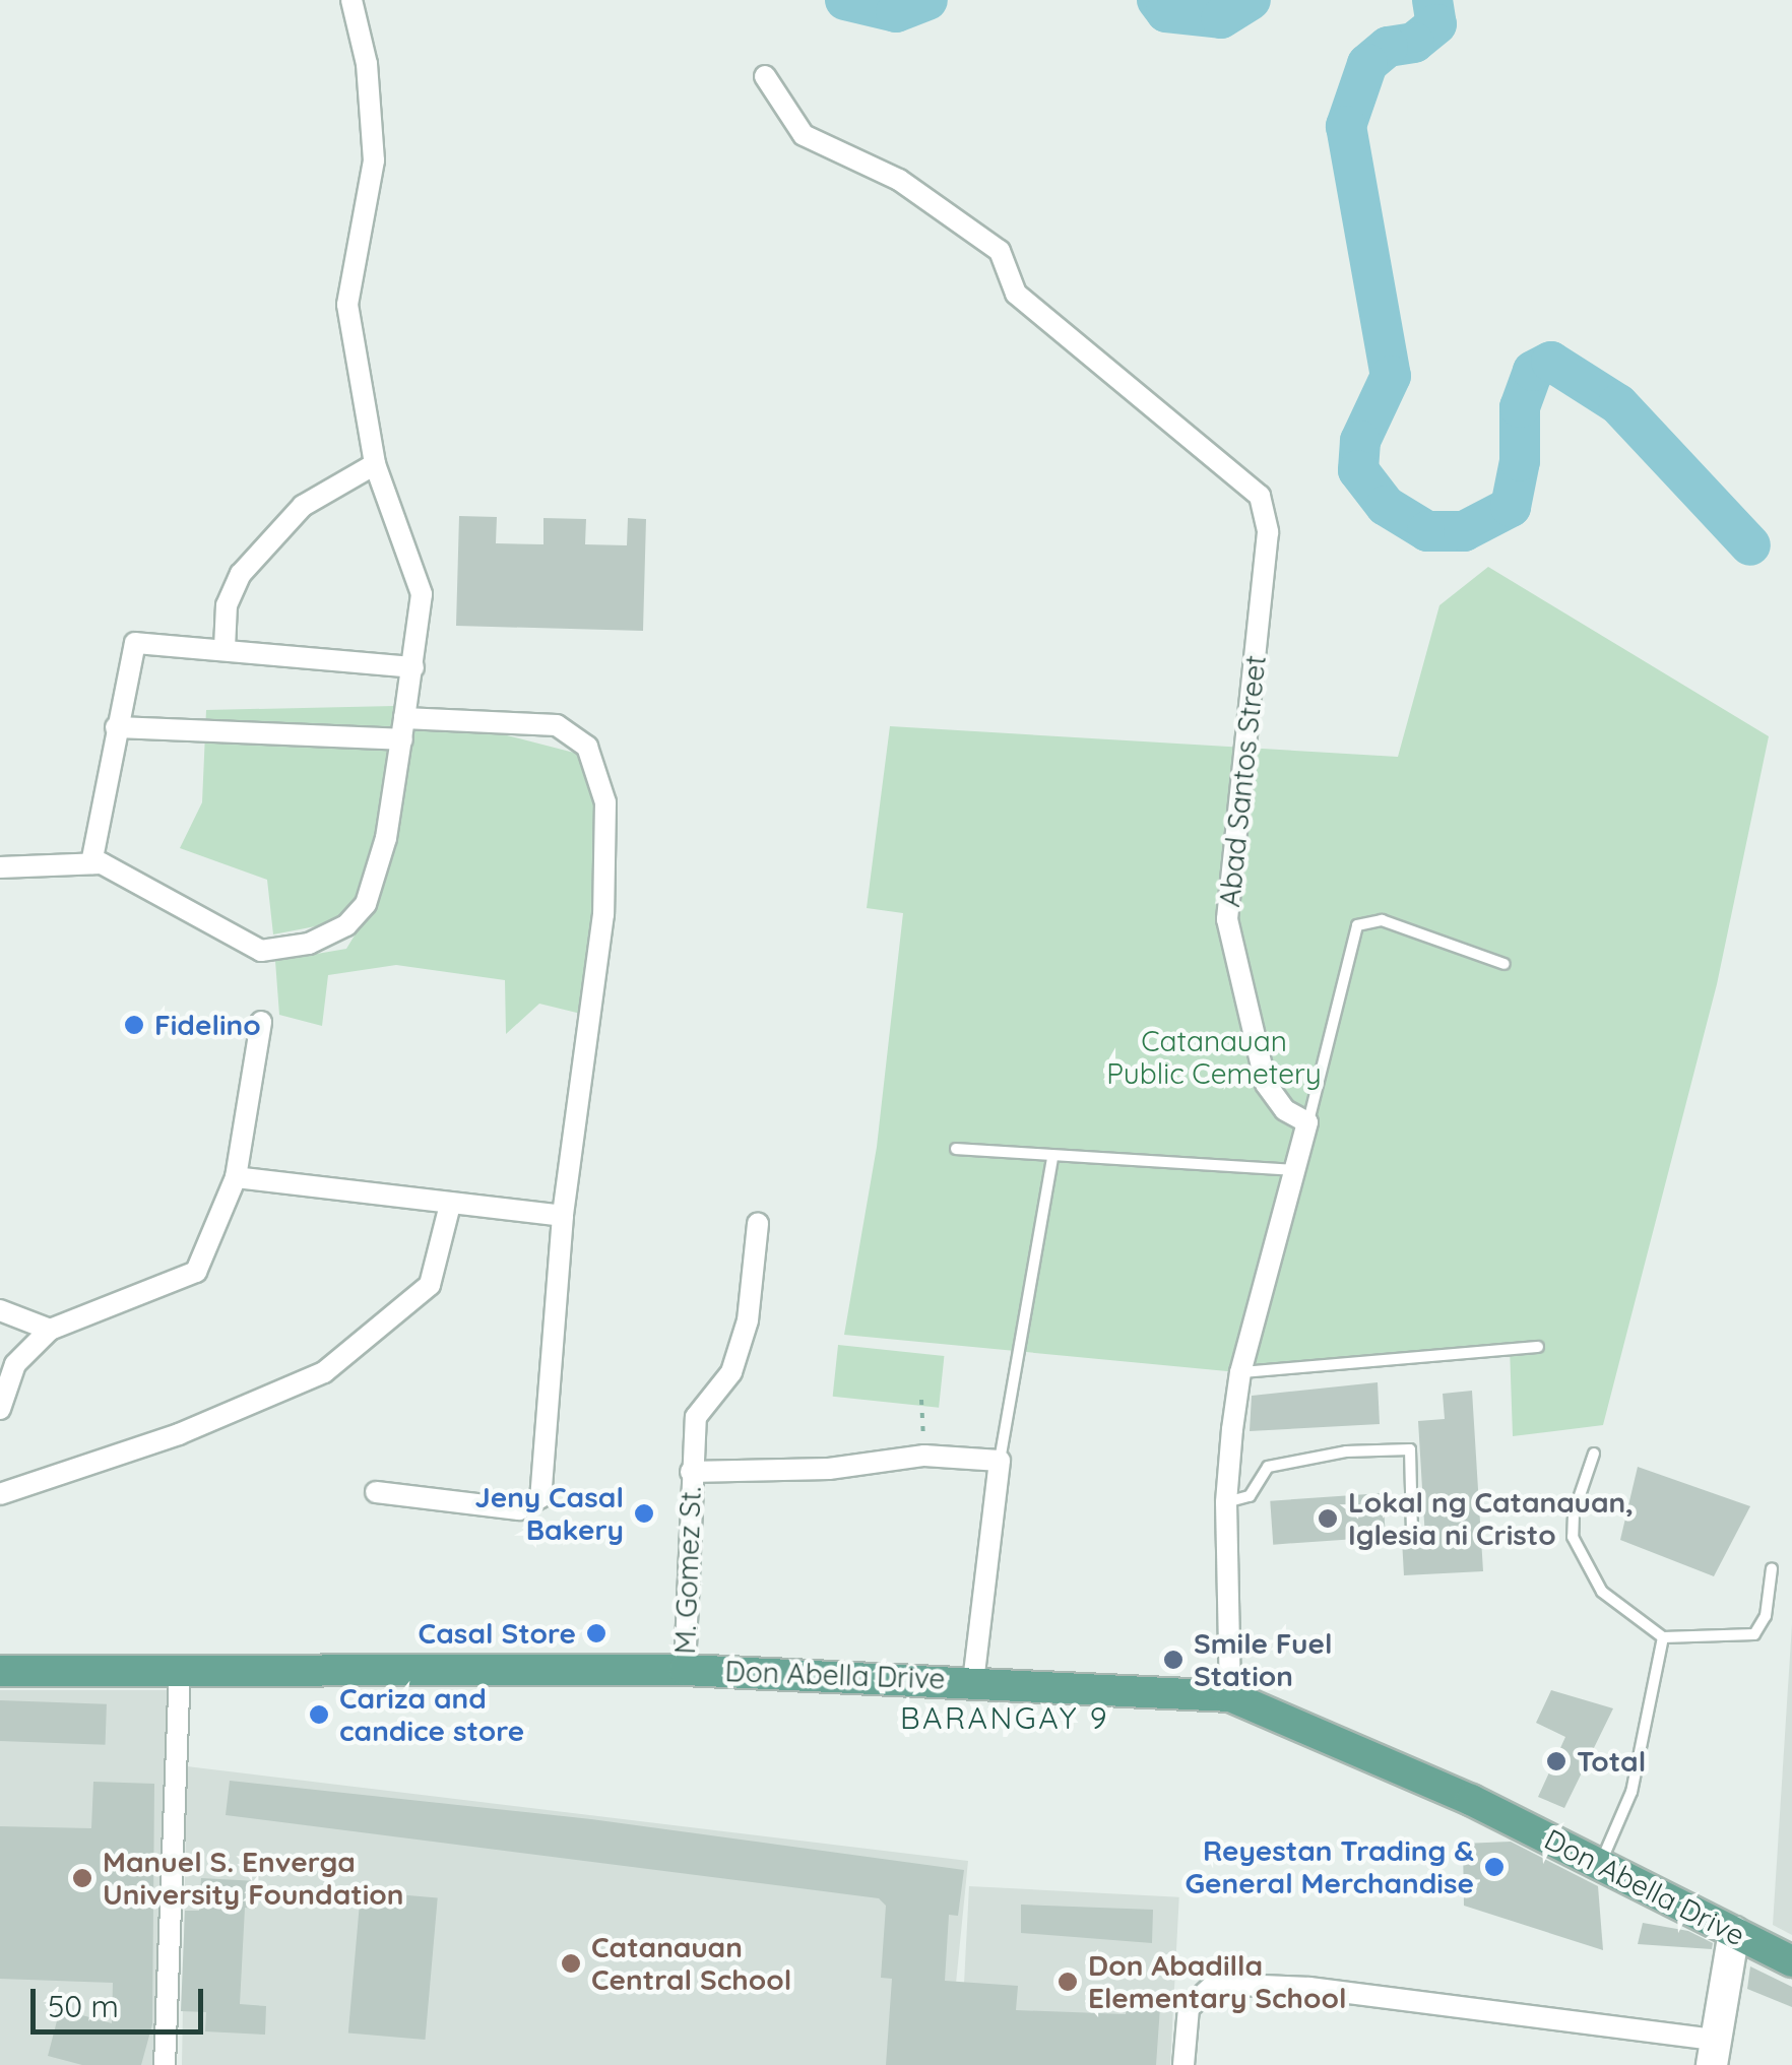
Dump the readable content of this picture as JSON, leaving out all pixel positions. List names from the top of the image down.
{
  "streets": {
    "main road": ["Don Abella Drive"],
    "street": ["Abad Santos Street", "M. Gomez St."]
  },
  "crossings": [
    ["M. Gomez St.", "Don Abella Drive"]
  ],
  "districts": ["BARANGAY 9"],
  "parks": ["Catanauan Public Cemetery"],
  "places": [
    "Fidelino",
    "Jeny Casal Bakery",
    "Lokal ng Catanauan, Iglesia ni Cristo",
    "Casal Store",
    "Smile Fuel Station",
    "Cariza and candice store",
    "Total",
    "Reyestan Trading & General Merchandise",
    "Manuel S. Enverga University Foundation",
    "Catanauan Central School",
    "Don Abadilla Elementary School"
  ],
  "scale_bar": "50 m"
}
